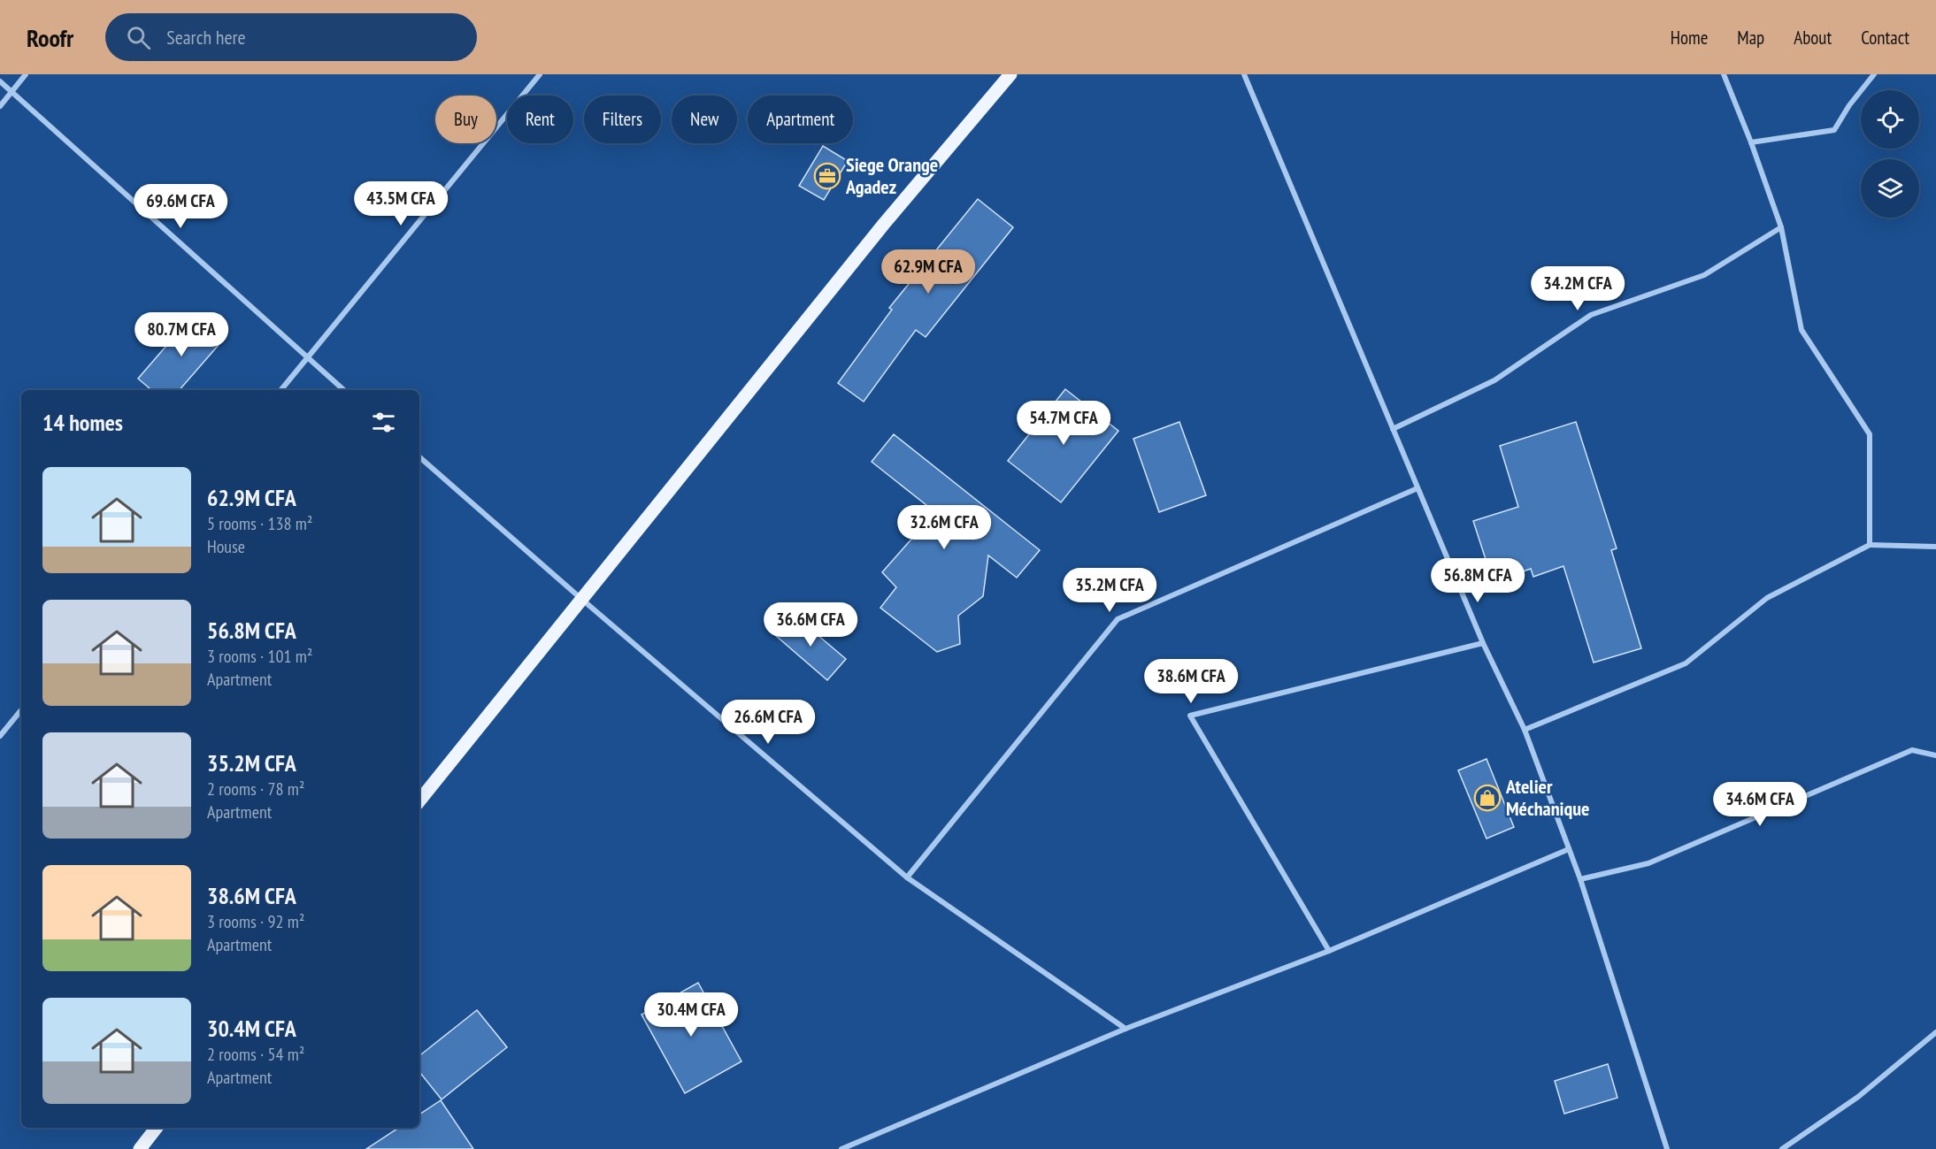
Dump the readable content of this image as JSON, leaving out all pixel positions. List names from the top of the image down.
{
  "places": {
    "office": ["Siege Orange Agadez"],
    "shop": ["Atelier Méchanique"]
  },
  "page": {
    "header": "Roofr",
    "search": "Search here",
    "nav": [
      "Home",
      "Map",
      "About",
      "Contact"
    ],
    "chip": [
      "Buy",
      "Rent",
      "Filters",
      "New",
      "Apartment"
    ],
    "price": [
      "43.5M CFA",
      "69.6M CFA",
      "62.9M CFA",
      "34.2M CFA",
      "80.7M CFA",
      "54.7M CFA",
      "32.6M CFA",
      "56.8M CFA",
      "35.2M CFA",
      "36.6M CFA",
      "38.6M CFA",
      "26.6M CFA",
      "34.6M CFA",
      "30.4M CFA"
    ],
    "heading": "14 homes",
    "list": [
      {
        "name": "62.9M CFA",
        "note": "5 rooms · 138 m² · House"
      },
      {
        "name": "56.8M CFA",
        "note": "3 rooms · 101 m² · Apartment"
      },
      {
        "name": "35.2M CFA",
        "note": "2 rooms · 78 m² · Apartment"
      },
      {
        "name": "38.6M CFA",
        "note": "3 rooms · 92 m² · Apartment"
      },
      {
        "name": "30.4M CFA",
        "note": "2 rooms · 54 m² · Apartment"
      }
    ]
  }
}
